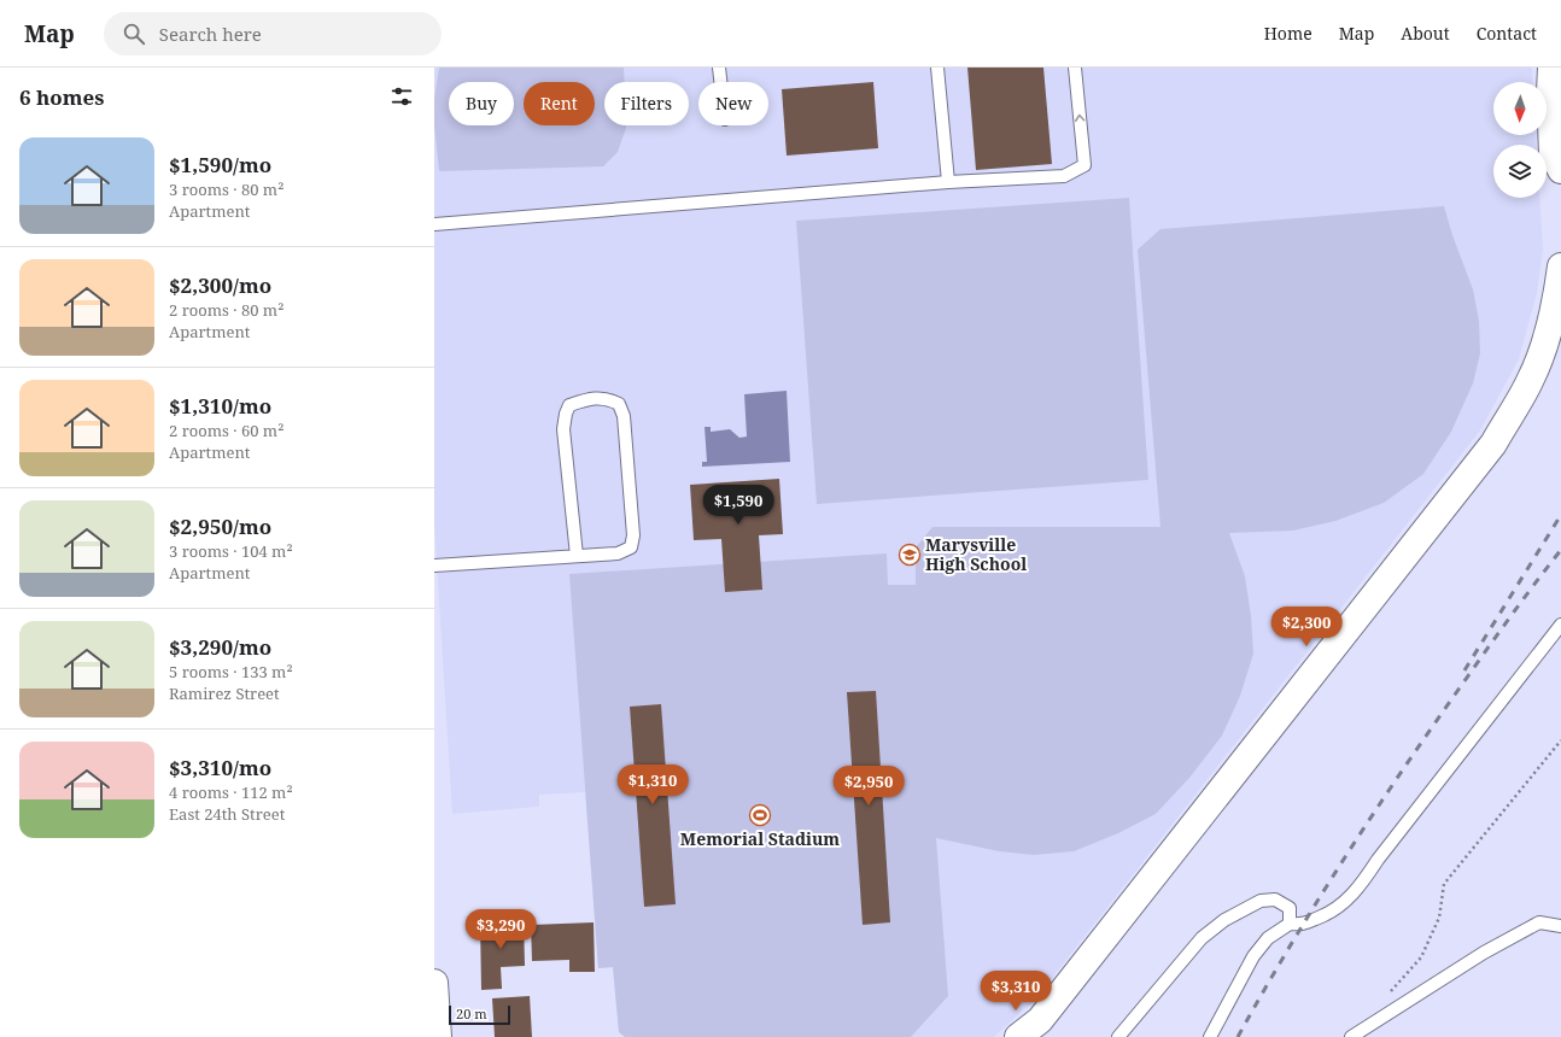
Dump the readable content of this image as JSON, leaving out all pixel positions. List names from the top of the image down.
{
  "places": {
    "school or university": ["Marysville High School"],
    "sports": ["Memorial Stadium"]
  },
  "scale_bar": "20 m",
  "north": "bottom",
  "page": {
    "header": "Map",
    "search": "Search here",
    "nav": [
      "Home",
      "Map",
      "About",
      "Contact"
    ],
    "heading": "6 homes",
    "chip": [
      "Buy",
      "Rent",
      "Filters",
      "New"
    ],
    "list": [
      {
        "name": "$1,590/mo",
        "note": "3 rooms · 80 m² · Apartment"
      },
      {
        "name": "$2,300/mo",
        "note": "2 rooms · 80 m² · Apartment"
      },
      {
        "name": "$1,310/mo",
        "note": "2 rooms · 60 m² · Apartment"
      },
      {
        "name": "$2,950/mo",
        "note": "3 rooms · 104 m² · Apartment"
      },
      {
        "name": "$3,290/mo",
        "note": "5 rooms · 133 m² · Ramirez Street"
      },
      {
        "name": "$3,310/mo",
        "note": "4 rooms · 112 m² · East 24th Street"
      }
    ],
    "price": [
      "$1,590",
      "$2,300",
      "$1,310",
      "$2,950",
      "$3,290",
      "$3,310"
    ],
    "scale": "20 m"
  }
}
